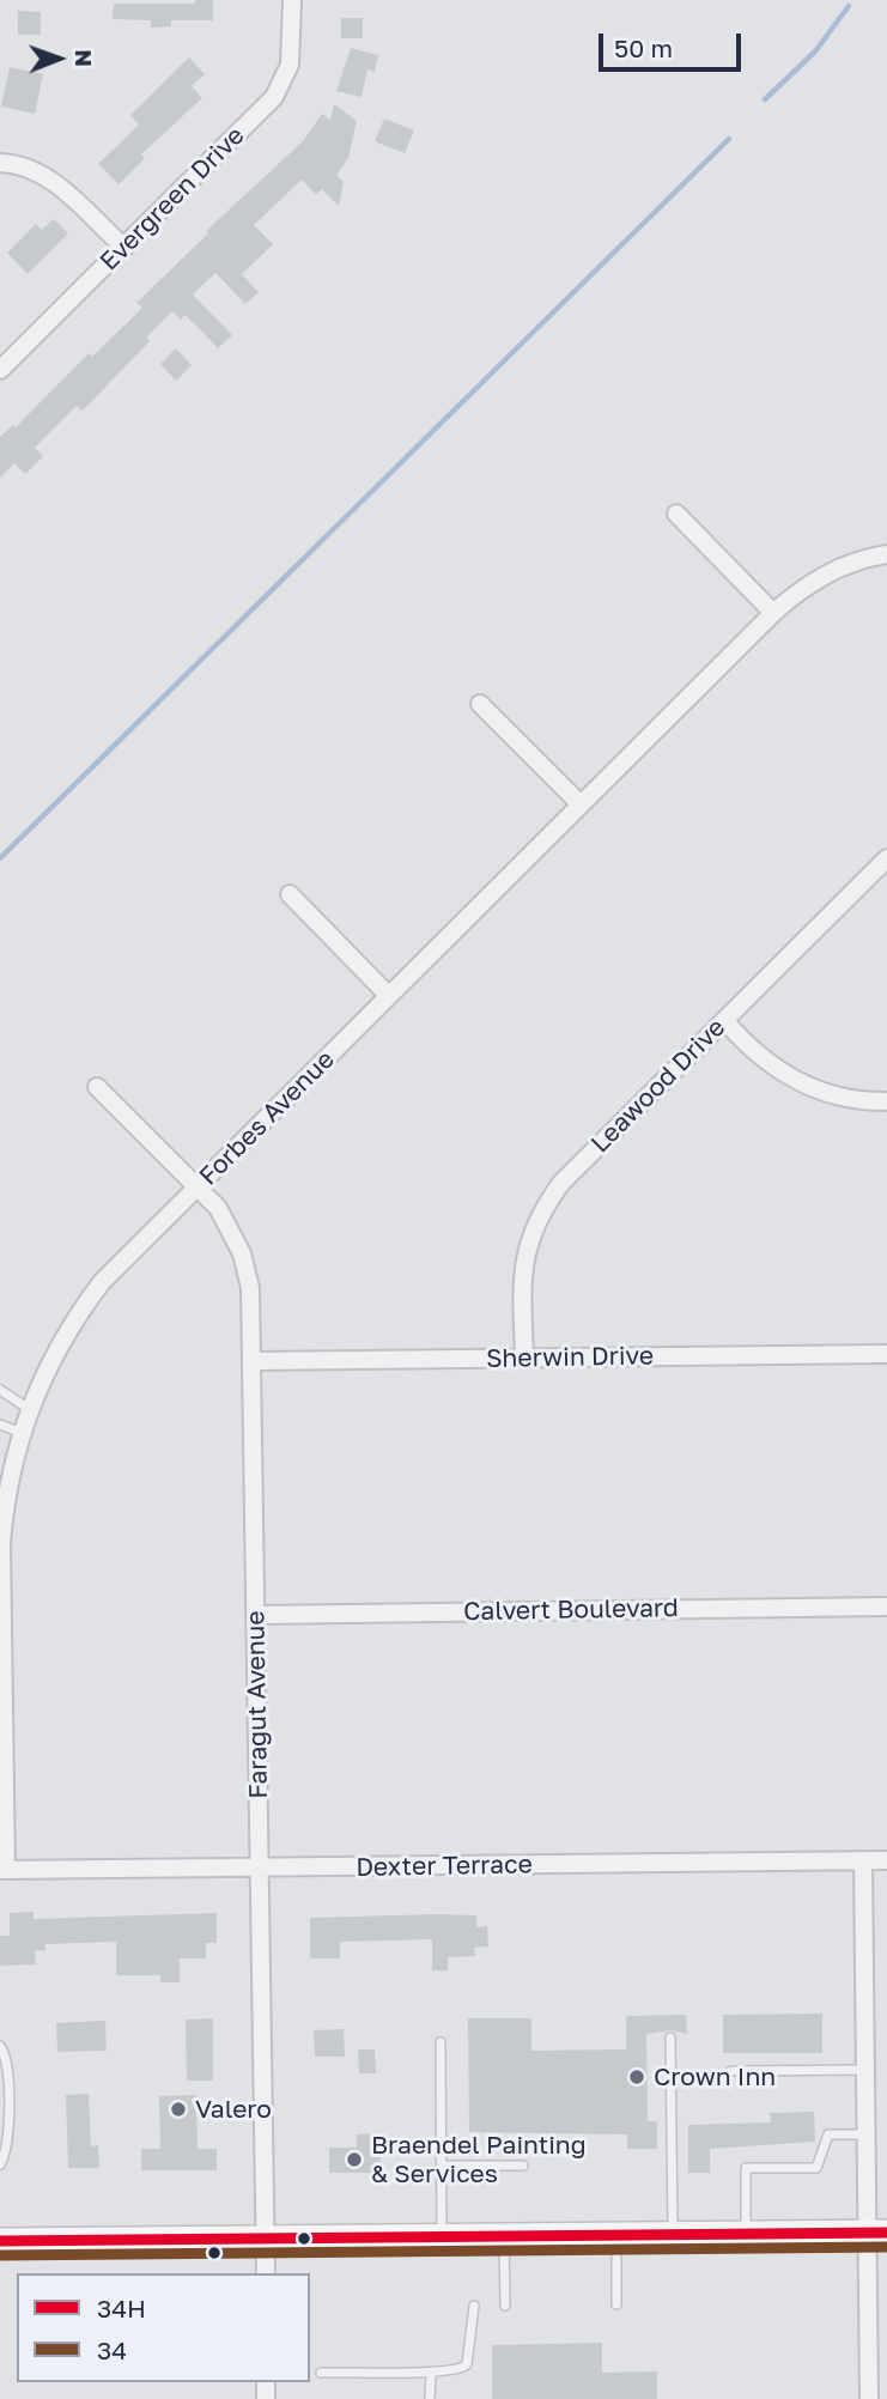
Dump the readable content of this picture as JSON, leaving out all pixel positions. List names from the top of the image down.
{
  "streets": {
    "street": [
      "Evergreen Drive",
      "Leawood Drive",
      "Forbes Avenue",
      "Sherwin Drive",
      "Calvert Boulevard",
      "Faragut Avenue",
      "Dexter Terrace"
    ]
  },
  "crossings": [
    ["Leawood Drive", "Sherwin Drive"],
    ["Forbes Avenue", "Faragut Avenue"],
    ["Forbes Avenue", "Dexter Terrace"],
    ["Sherwin Drive", "Faragut Avenue"],
    ["Calvert Boulevard", "Faragut Avenue"],
    ["Faragut Avenue", "Dexter Terrace"]
  ],
  "places": ["Crown Inn", "Valero", "Braendel Painting & Services"],
  "lines": ["transit line 34H", "transit line 34"],
  "legend": ["34H", "34"],
  "scale_bar": "50 m",
  "north": "right"
}
